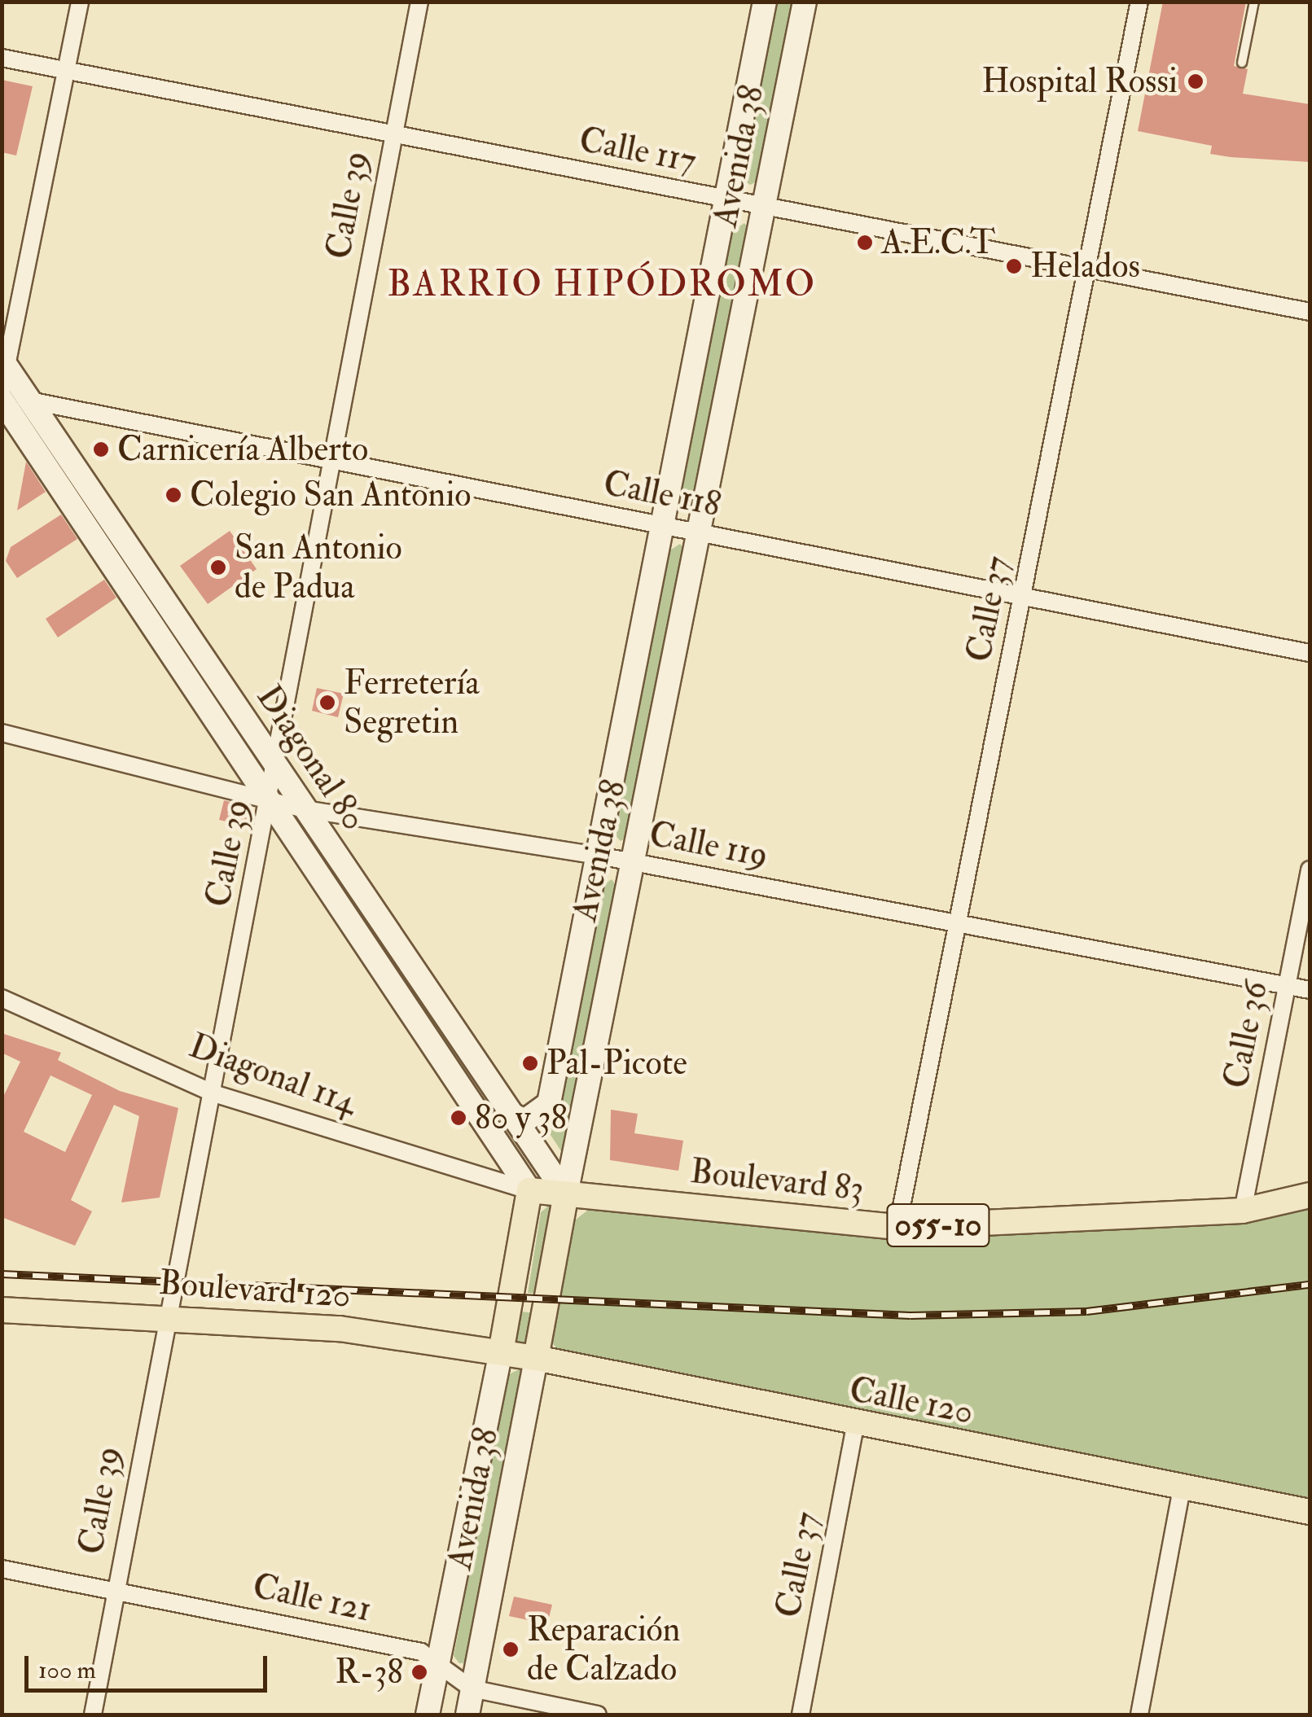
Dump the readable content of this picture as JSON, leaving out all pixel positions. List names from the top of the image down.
{
  "streets": {
    "main road": [
      "Avenida 38",
      "Diagonal 80",
      "Boulevard 83",
      "055-10",
      "Boulevard 120",
      "Calle 120"
    ],
    "street": [
      "Calle 117",
      "Calle 39",
      "Calle 118",
      "Calle 37",
      "Calle 119",
      "Calle 36",
      "Diagonal 114",
      "Calle 121"
    ]
  },
  "crossings": [
    ["Calle 117", "Avenida 38"],
    ["Calle 117", "Calle 39"],
    ["Calle 117", "Calle 37"],
    ["Avenida 38", "Calle 118"],
    ["Avenida 38", "Diagonal 80"],
    ["Avenida 38", "Calle 119"],
    ["Avenida 38", "Diagonal 114"],
    ["Avenida 38", "Boulevard 83"],
    ["Avenida 38", "Boulevard 120"],
    ["Avenida 38", "Calle 120"],
    ["Avenida 38", "Calle 121"],
    ["Calle 39", "Calle 118"],
    ["Calle 39", "Diagonal 80"],
    ["Calle 39", "Calle 119"],
    ["Calle 39", "Diagonal 114"],
    ["Calle 39", "Boulevard 120"],
    ["Calle 39", "Calle 121"],
    ["Calle 118", "Calle 37"],
    ["Calle 118", "Diagonal 80"],
    ["Calle 37", "Calle 119"],
    ["Calle 37", "Boulevard 83"],
    ["Calle 37", "Calle 120"],
    ["Diagonal 80", "Calle 119"],
    ["Diagonal 80", "Diagonal 114"],
    ["Diagonal 80", "Boulevard 83"],
    ["Calle 119", "Calle 36"],
    ["Calle 36", "Boulevard 83"],
    ["Diagonal 114", "Boulevard 83"],
    ["Boulevard 120", "Calle 120"]
  ],
  "districts": ["BARRIO HIPÓDROMO"],
  "places": [
    "Hospital Rossi",
    "A.E.C.T",
    "Helados",
    "Carnicería Alberto",
    "Colegio San Antonio",
    "San Antonio de Padua",
    "Ferretería Segretin",
    "Pal-Picote",
    "80 y 38",
    "Reparación de Calzado",
    "R-38"
  ],
  "scale_bar": "100 m"
}
